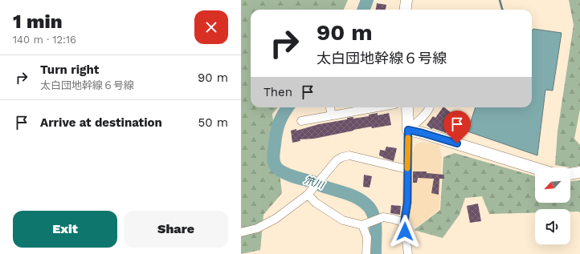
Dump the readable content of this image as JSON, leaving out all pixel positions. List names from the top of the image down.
{
  "water": ["笊川"],
  "north": "bottom left",
  "page": {
    "heading": ["1 min", "140 m · 12:16"],
    "turn": ["90 m", "太白団地幹線６号線"],
    "list": [
      {
        "name": "Turn right",
        "note": "太白団地幹線６号線",
        "value": "90 m"
      },
      {
        "name": "Arrive at destination",
        "value": "50 m"
      }
    ],
    "then": "Then",
    "buttons": ["Exit", "Share"]
  }
}
